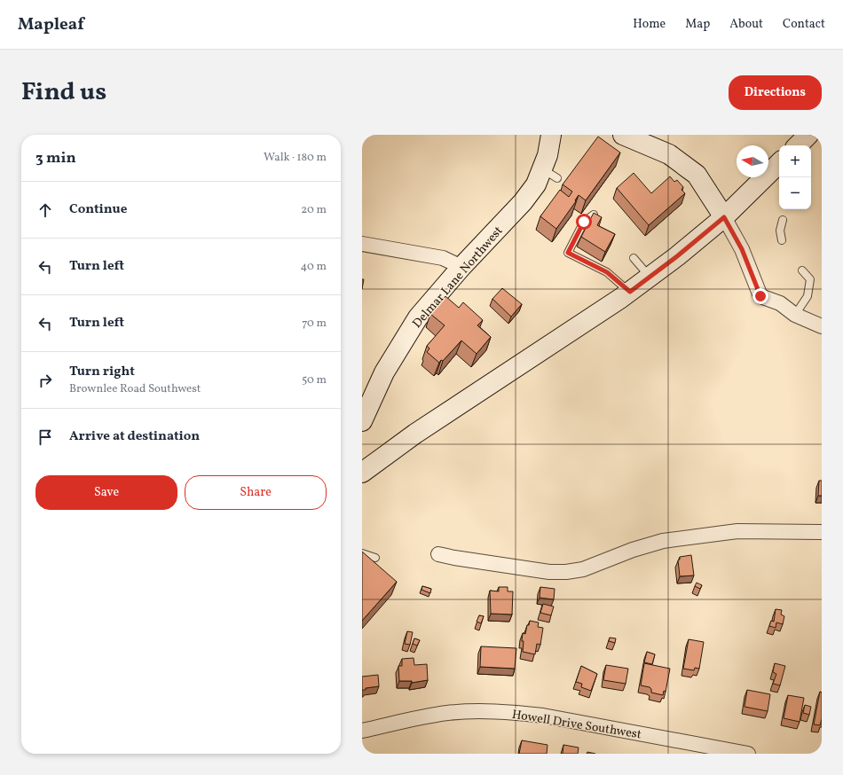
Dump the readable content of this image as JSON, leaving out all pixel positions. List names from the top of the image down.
{
  "streets": {
    "main road": ["Delmar Lane Northwest"],
    "street": ["Howell Drive Southwest"]
  },
  "north": "left",
  "page": {
    "header": "Mapleaf",
    "nav": [
      "Home",
      "Map",
      "About",
      "Contact"
    ],
    "title": "Find us",
    "buttons": [
      "Directions",
      ["Save", "Share"]
    ],
    "heading": ["3 min", "Walk · 180 m"],
    "map_buttons": ["+", "−"],
    "list": [
      ["Continue", "20 m"],
      ["Turn left", "40 m"],
      ["Turn left", "70 m"],
      ["Turn right", "Brownlee Road Southwest", "50 m"],
      "Arrive at destination"
    ]
  }
}
